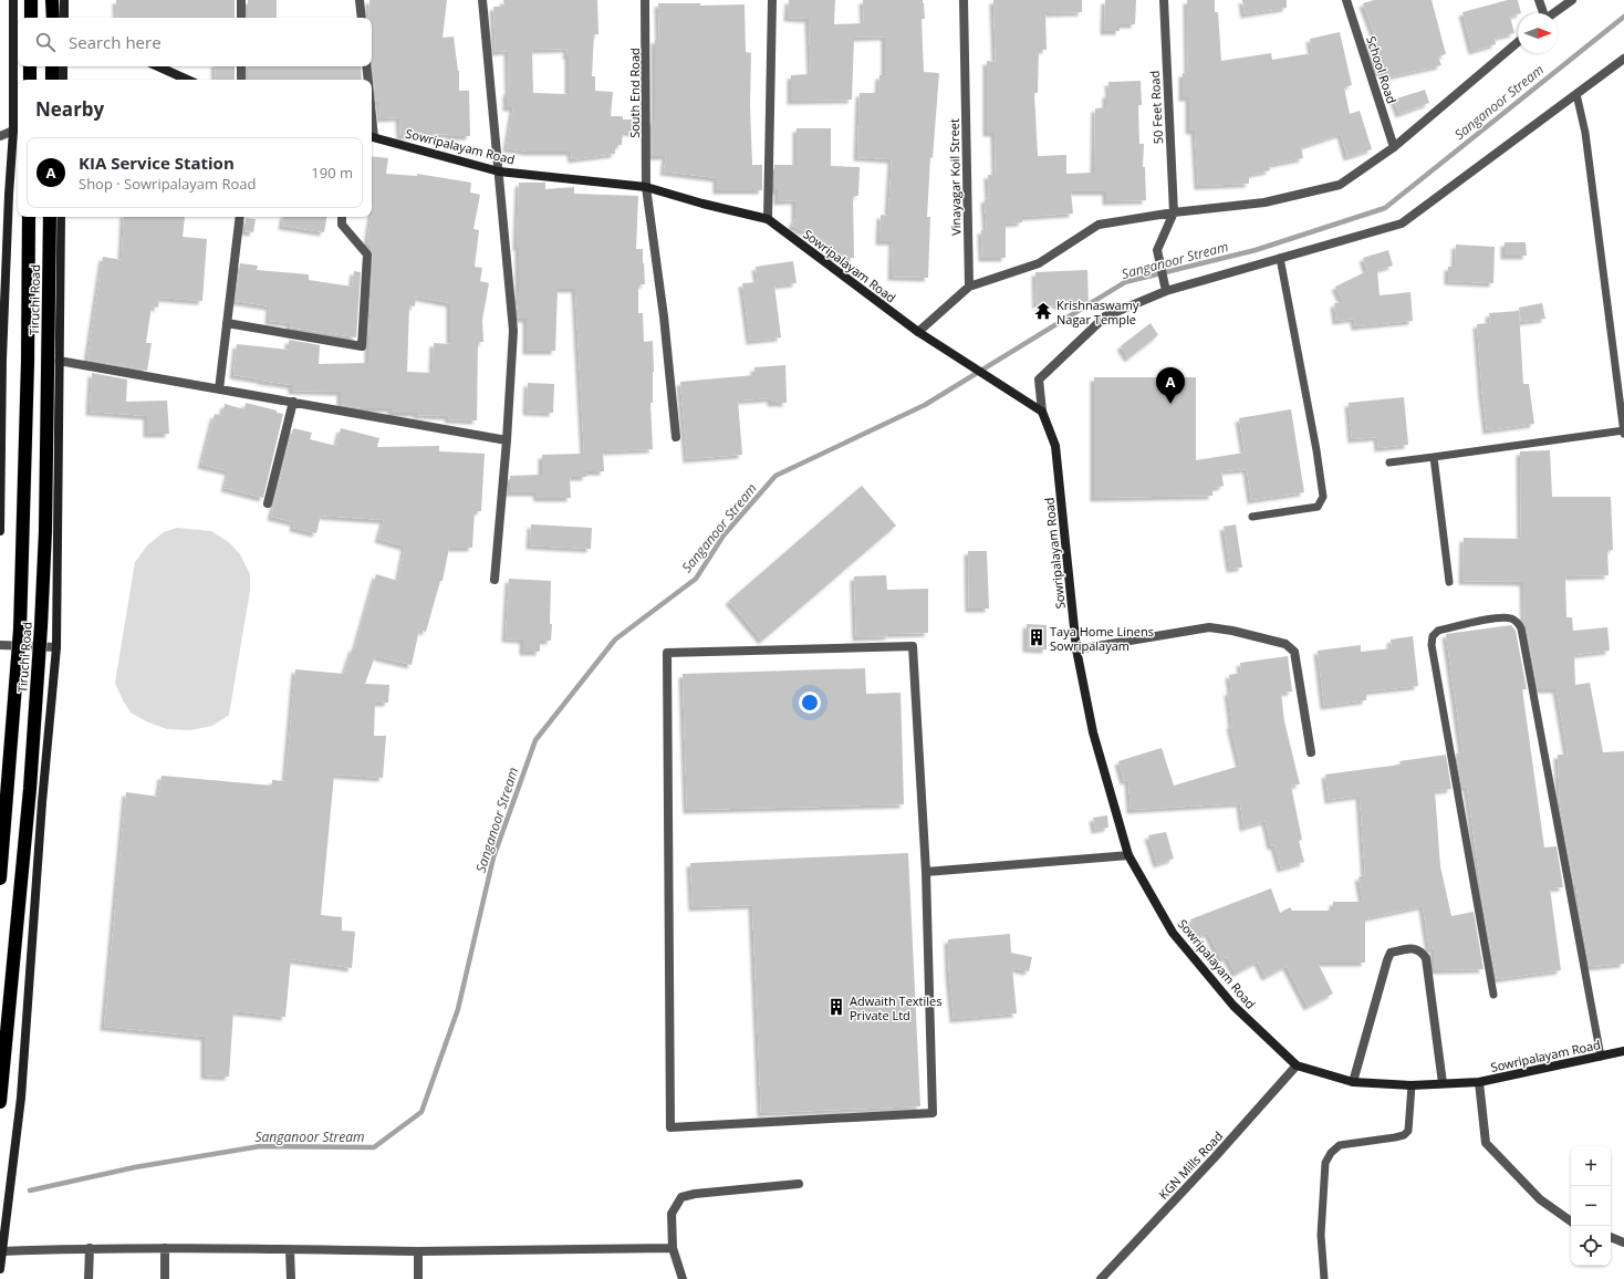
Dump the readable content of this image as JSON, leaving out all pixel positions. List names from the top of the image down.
{
  "streets": {
    "highway": ["Tiruchi Road"],
    "street": [
      "School Road",
      "South End Road",
      "50 Feet Road",
      "Sowripalayam Road",
      "Vinayagar Koil Street",
      "KGN Mills Road"
    ]
  },
  "crossings": [
    ["South End Road", "Sowripalayam Road"],
    ["Sowripalayam Road", "KGN Mills Road"]
  ],
  "water": ["Sanganoor Stream"],
  "places": {
    "temple": ["Krishnaswamy Nagar Temple"],
    "building": ["Taya Home Linens Sowripalayam", "Adwaith Textiles Private Ltd"]
  },
  "north": "right",
  "page": {
    "search": "Search here",
    "heading": "Nearby",
    "list": [
      {
        "mark": "A",
        "name": "KIA Service Station",
        "note": "Shop · Sowripalayam Road",
        "value": "190 m"
      }
    ],
    "pins": "A",
    "map_buttons": ["+", "−"]
  }
}
